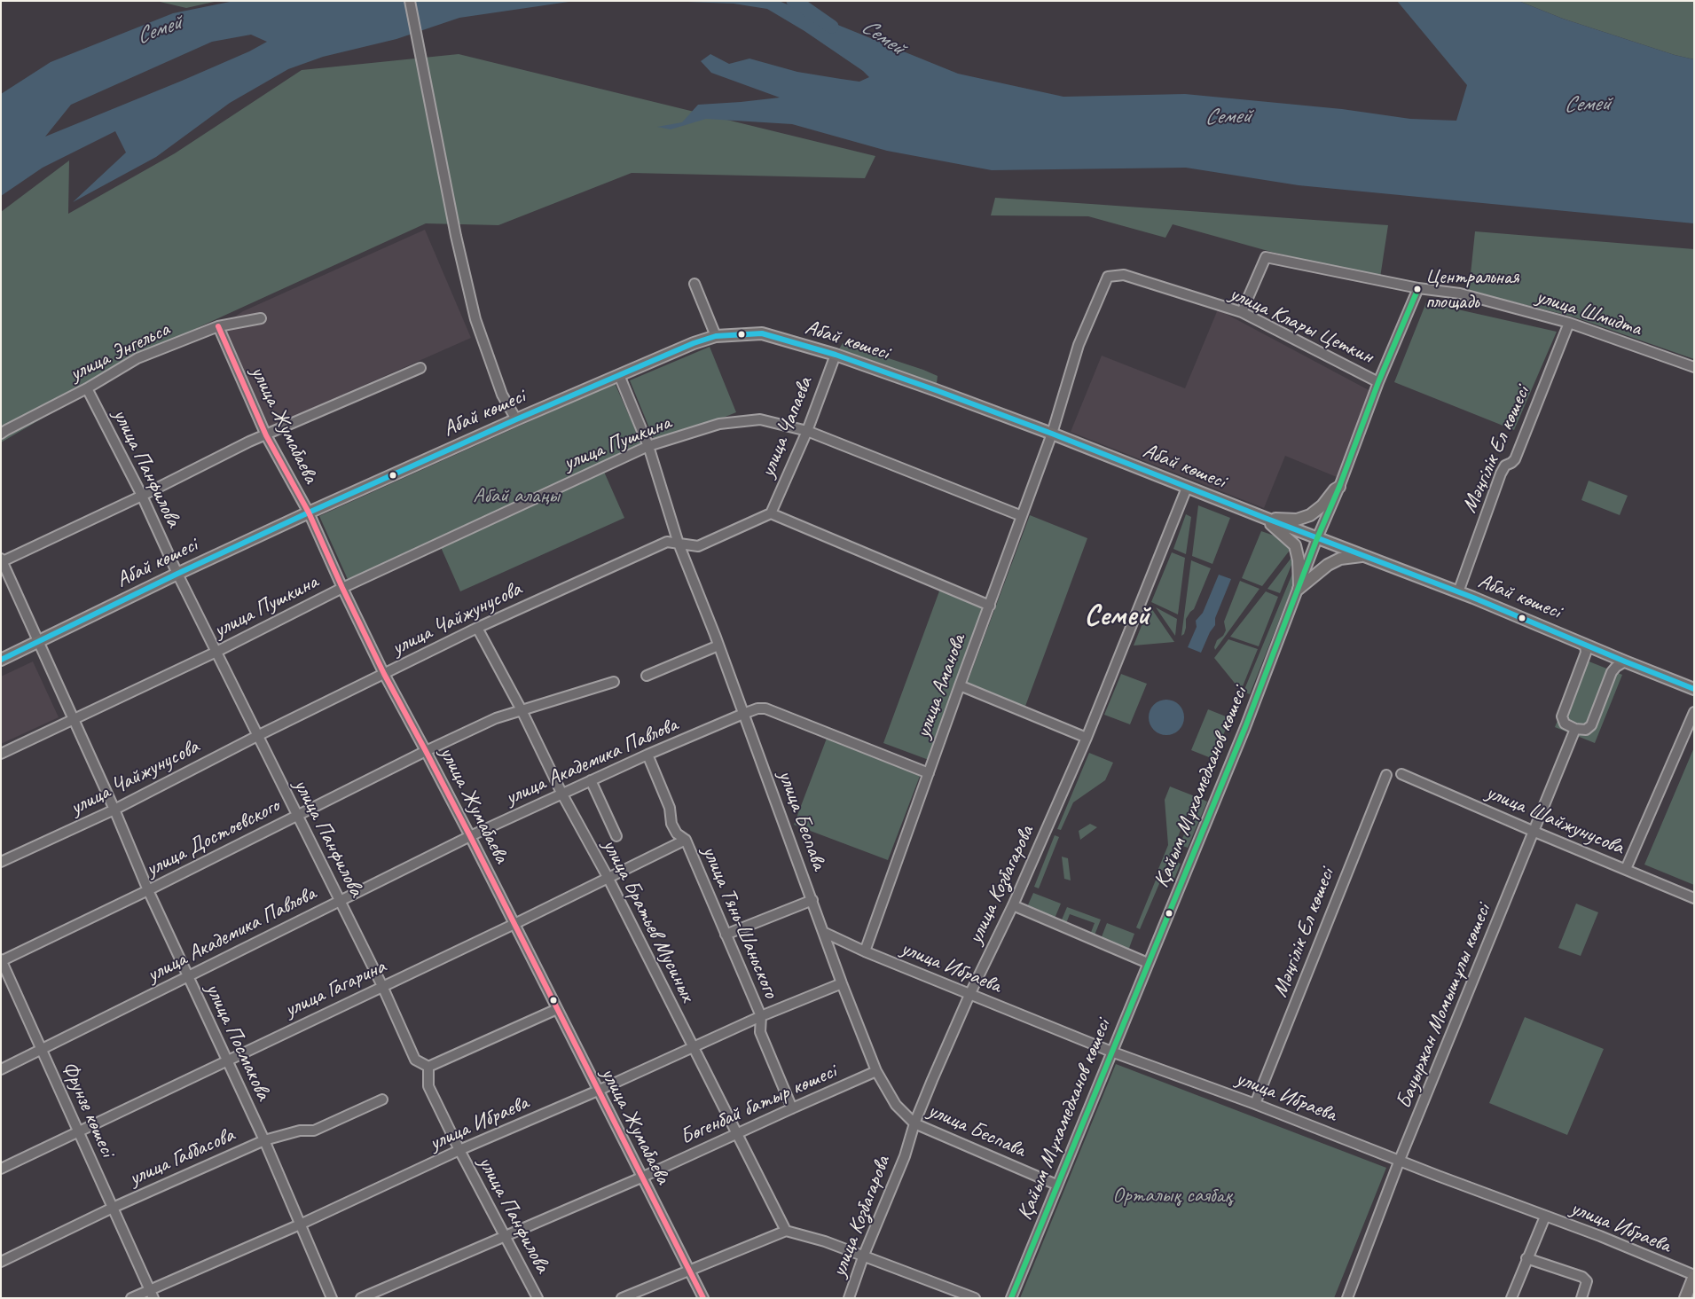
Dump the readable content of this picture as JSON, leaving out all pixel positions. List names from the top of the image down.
{
  "streets": {
    "main road": ["Абай көшесі"],
    "street": [
      "улица Шмидта",
      "улица Клары Цеткин",
      "улица Энгельса",
      "улица Жумабаева",
      "улица Чапаева",
      "улица Пушкина",
      "Мәңгілік Ел көшесі",
      "улица Панфилова",
      "улица Чайжунусова",
      "улица Аманова",
      "улица Академика Павлова",
      "Қайым Мұхамедханов көшесі",
      "улица Беспава",
      "улица Шайжунусова",
      "улица Достоевского",
      "улица Козбагарова",
      "улица Братьев Мусиных",
      "улица Тянь-Шаньского",
      "улица Ибраева",
      "улица Гагарина",
      "Бауыржан Момышұлы көшесі",
      "улица Посмакова",
      "Бөгенбай батыр көшесі",
      "Фрунзе көшесі",
      "улица Габбасова"
    ]
  },
  "crossings": [
    ["улица Шмидта", "улица Клары Цеткин"],
    ["улица Шмидта", "Мәңгілік Ел көшесі"],
    ["улица Шмидта", "Қайым Мұхамедханов көшесі"],
    ["улица Клары Цеткин", "улица Аманова"],
    ["улица Клары Цеткин", "Қайым Мұхамедханов көшесі"],
    ["Абай көшесі", "улица Жумабаева"],
    ["Абай көшесі", "улица Чапаева"],
    ["Абай көшесі", "Мәңгілік Ел көшесі"],
    ["Абай көшесі", "улица Панфилова"],
    ["Абай көшесі", "улица Аманова"],
    ["Абай көшесі", "Қайым Мұхамедханов көшесі"],
    ["Абай көшесі", "улица Беспава"],
    ["Абай көшесі", "улица Козбагарова"],
    ["Абай көшесі", "улица Посмакова"],
    ["улица Энгельса", "улица Жумабаева"],
    ["улица Энгельса", "улица Панфилова"],
    ["улица Жумабаева", "улица Пушкина"],
    ["улица Жумабаева", "улица Чайжунусова"],
    ["улица Жумабаева", "улица Академика Павлова"],
    ["улица Жумабаева", "улица Достоевского"],
    ["улица Жумабаева", "улица Ибраева"],
    ["улица Жумабаева", "улица Гагарина"],
    ["улица Жумабаева", "Бөгенбай батыр көшесі"],
    ["улица Чапаева", "улица Пушкина"],
    ["улица Чапаева", "улица Чайжунусова"],
    ["улица Пушкина", "улица Панфилова"],
    ["улица Пушкина", "улица Аманова"],
    ["улица Пушкина", "улица Беспава"],
    ["улица Пушкина", "улица Посмакова"],
    ["Мәңгілік Ел көшесі", "улица Ибраева"],
    ["улица Панфилова", "улица Чайжунусова"],
    ["улица Панфилова", "улица Академика Павлова"],
    ["улица Панфилова", "улица Достоевского"],
    ["улица Панфилова", "улица Ибраева"],
    ["улица Панфилова", "улица Гагарина"],
    ["улица Панфилова", "Бөгенбай батыр көшесі"],
    ["улица Чайжунусова", "улица Беспава"],
    ["улица Чайжунусова", "улица Братьев Мусиных"],
    ["улица Чайжунусова", "улица Посмакова"],
    ["улица Аманова", "улица Академика Павлова"],
    ["улица Аманова", "улица Ибраева"],
    ["улица Академика Павлова", "улица Беспава"],
    ["улица Академика Павлова", "улица Братьев Мусиных"],
    ["улица Академика Павлова", "улица Тянь-Шаньского"],
    ["улица Академика Павлова", "улица Посмакова"],
    ["улица Академика Павлова", "Фрунзе көшесі"],
    ["Қайым Мұхамедханов көшесі", "улица Беспава"],
    ["Қайым Мұхамедханов көшесі", "улица Ибраева"],
    ["улица Беспава", "улица Козбагарова"],
    ["улица Беспава", "улица Ибраева"],
    ["улица Беспава", "Бөгенбай батыр көшесі"],
    ["улица Шайжунусова", "Бауыржан Момышұлы көшесі"],
    ["улица Достоевского", "улица Братьев Мусиных"],
    ["улица Достоевского", "улица Посмакова"],
    ["улица Достоевского", "Фрунзе көшесі"],
    ["улица Козбагарова", "улица Ибраева"],
    ["улица Братьев Мусиных", "улица Ибраева"],
    ["улица Братьев Мусиных", "улица Гагарина"],
    ["улица Братьев Мусиных", "Бөгенбай батыр көшесі"],
    ["улица Тянь-Шаньского", "улица Ибраева"],
    ["улица Тянь-Шаньского", "улица Гагарина"],
    ["улица Тянь-Шаньского", "Бөгенбай батыр көшесі"],
    ["улица Ибраева", "Бауыржан Момышұлы көшесі"],
    ["улица Ибраева", "улица Посмакова"],
    ["улица Ибраева", "Фрунзе көшесі"],
    ["улица Гагарина", "улица Посмакова"],
    ["улица Гагарина", "Фрунзе көшесі"],
    ["улица Посмакова", "улица Габбасова"],
    ["Фрунзе көшесі", "улица Габбасова"]
  ],
  "districts": ["Семей"],
  "water": ["Семей"],
  "parks": ["Абай алаңы", "Орталық саябақ"],
  "places": ["Центральная площадь"]
}
